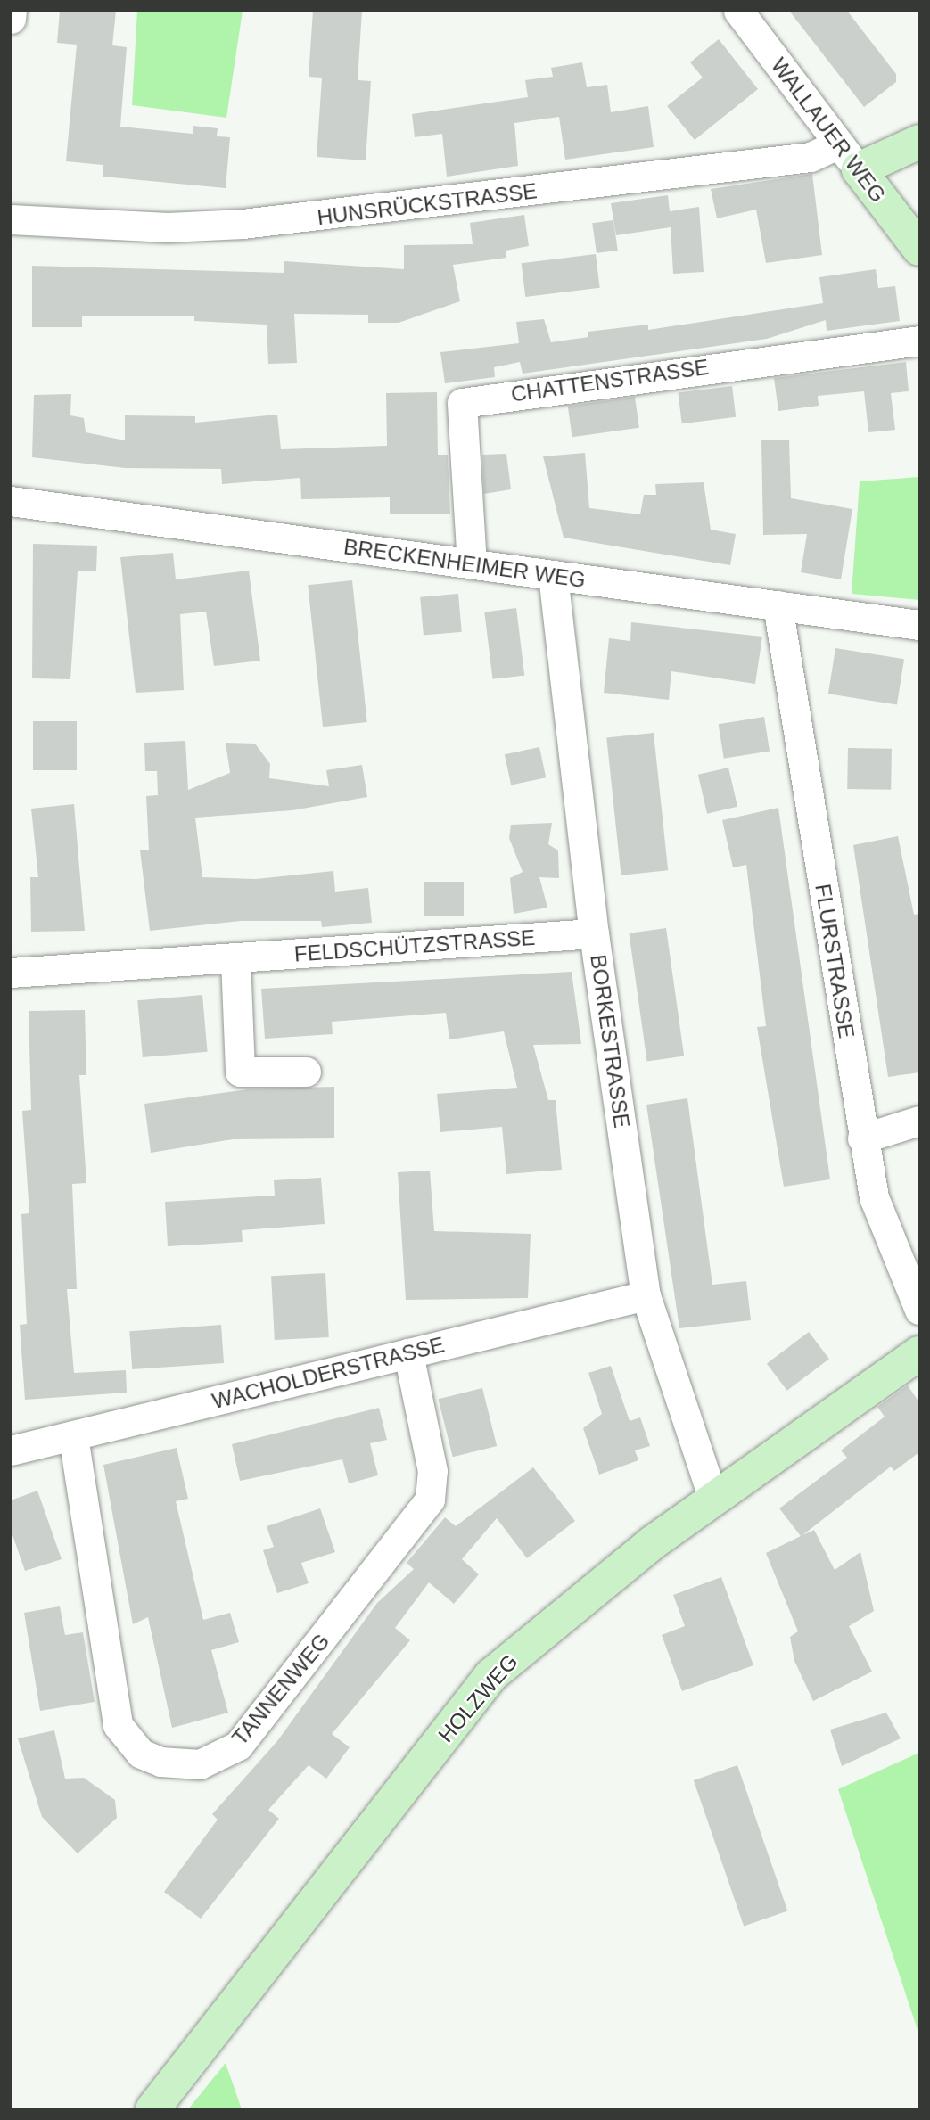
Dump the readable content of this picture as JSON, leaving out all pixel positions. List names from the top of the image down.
{
  "streets": {
    "main road": ["WALLAUER WEG", "HUNSRÜCKSTRASSE", "HOLZWEG"],
    "street": [
      "CHATTENSTRASSE",
      "BRECKENHEIMER WEG",
      "FELDSCHÜTZSTRASSE",
      "FLURSTRASSE",
      "BORKESTRASSE",
      "WACHOLDERSTRASSE",
      "TANNENWEG"
    ]
  },
  "crossings": [
    ["WALLAUER WEG", "HUNSRÜCKSTRASSE"],
    ["CHATTENSTRASSE", "BRECKENHEIMER WEG"],
    ["BRECKENHEIMER WEG", "FLURSTRASSE"],
    ["BRECKENHEIMER WEG", "BORKESTRASSE"],
    ["FELDSCHÜTZSTRASSE", "BORKESTRASSE"],
    ["BORKESTRASSE", "WACHOLDERSTRASSE"],
    ["BORKESTRASSE", "HOLZWEG"],
    ["WACHOLDERSTRASSE", "TANNENWEG"]
  ]
}
